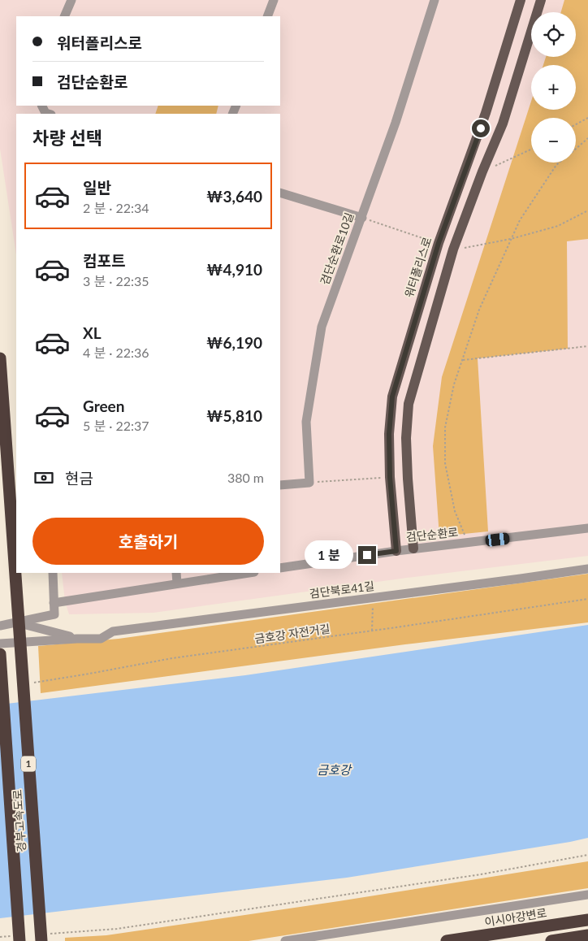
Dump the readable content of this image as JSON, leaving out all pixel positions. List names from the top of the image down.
{
  "streets": {
    "highway": ["1", "경부고속도로", "이시아강변로"],
    "main road": ["워터폴리스로"],
    "street": ["검단순환로10길", "검단순환로", "검단북로41길"],
    "path": ["금호강 자전거길"]
  },
  "crossings": [
    ["워터폴리스로", "검단순환로"]
  ],
  "water": ["금호강"],
  "page": {
    "map_buttons": ["+", "−"],
    "banner": ["워터폴리스로", "검단순환로"],
    "heading": "차량 선택",
    "list": [
      {
        "name": "일반",
        "note": "2 분 · 22:34",
        "value": "₩3,640"
      },
      {
        "name": "컴포트",
        "note": "3 분 · 22:35",
        "value": "₩4,910"
      },
      {
        "name": "XL",
        "note": "4 분 · 22:36",
        "value": "₩6,190"
      },
      {
        "name": "Green",
        "note": "5 분 · 22:37",
        "value": "₩5,810"
      }
    ],
    "pay": ["현금", "380 m"],
    "buttons": "호출하기",
    "bubble": "1 분"
  }
}
